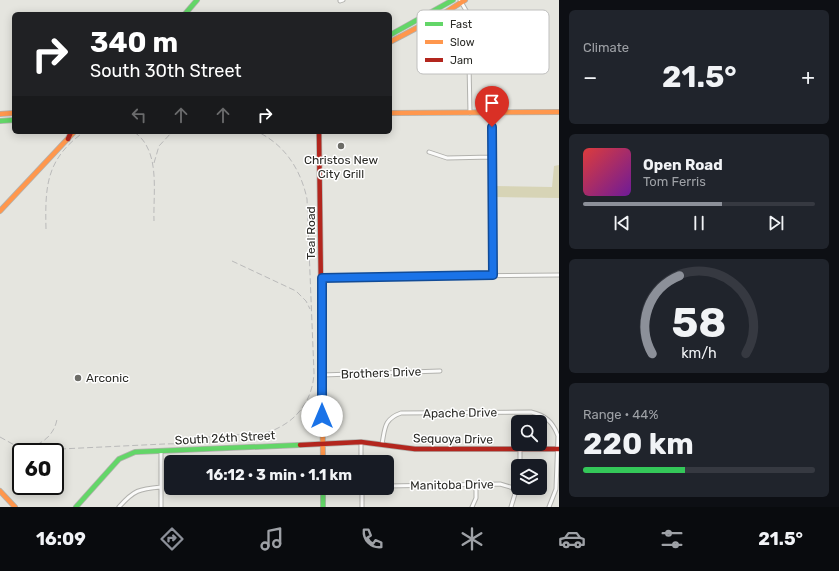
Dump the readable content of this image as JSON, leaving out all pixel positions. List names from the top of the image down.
{
  "streets": {
    "street": [
      "Teal Road",
      "Brothers Drive",
      "Apache Drive",
      "South 26th Street",
      "Sequoya Drive",
      "Manitoba Drive"
    ]
  },
  "crossings": [
    ["Teal Road", "Brothers Drive"],
    ["Teal Road", "South 26th Street"],
    ["Teal Road", "Sequoya Drive"],
    ["Apache Drive", "Sequoya Drive"],
    ["South 26th Street", "Sequoya Drive"]
  ],
  "places": ["Christos New City Grill", "Arconic"],
  "legend": ["Fast", "Slow", "Jam"],
  "page": {
    "tile": [
      "Climate",
      ["Range · 44%", "220 km"]
    ],
    "turn": ["340 m", "South 30th Street"],
    "heat": ["−", "21.5°", "+"],
    "song": ["Open Road", "Tom Ferris"],
    "limit": "60",
    "trip": "16:12 · 3 min · 1.1 km",
    "tabs": ["16:09", "21.5°"],
    "gauge": ["58", "km/h"]
  }
}
